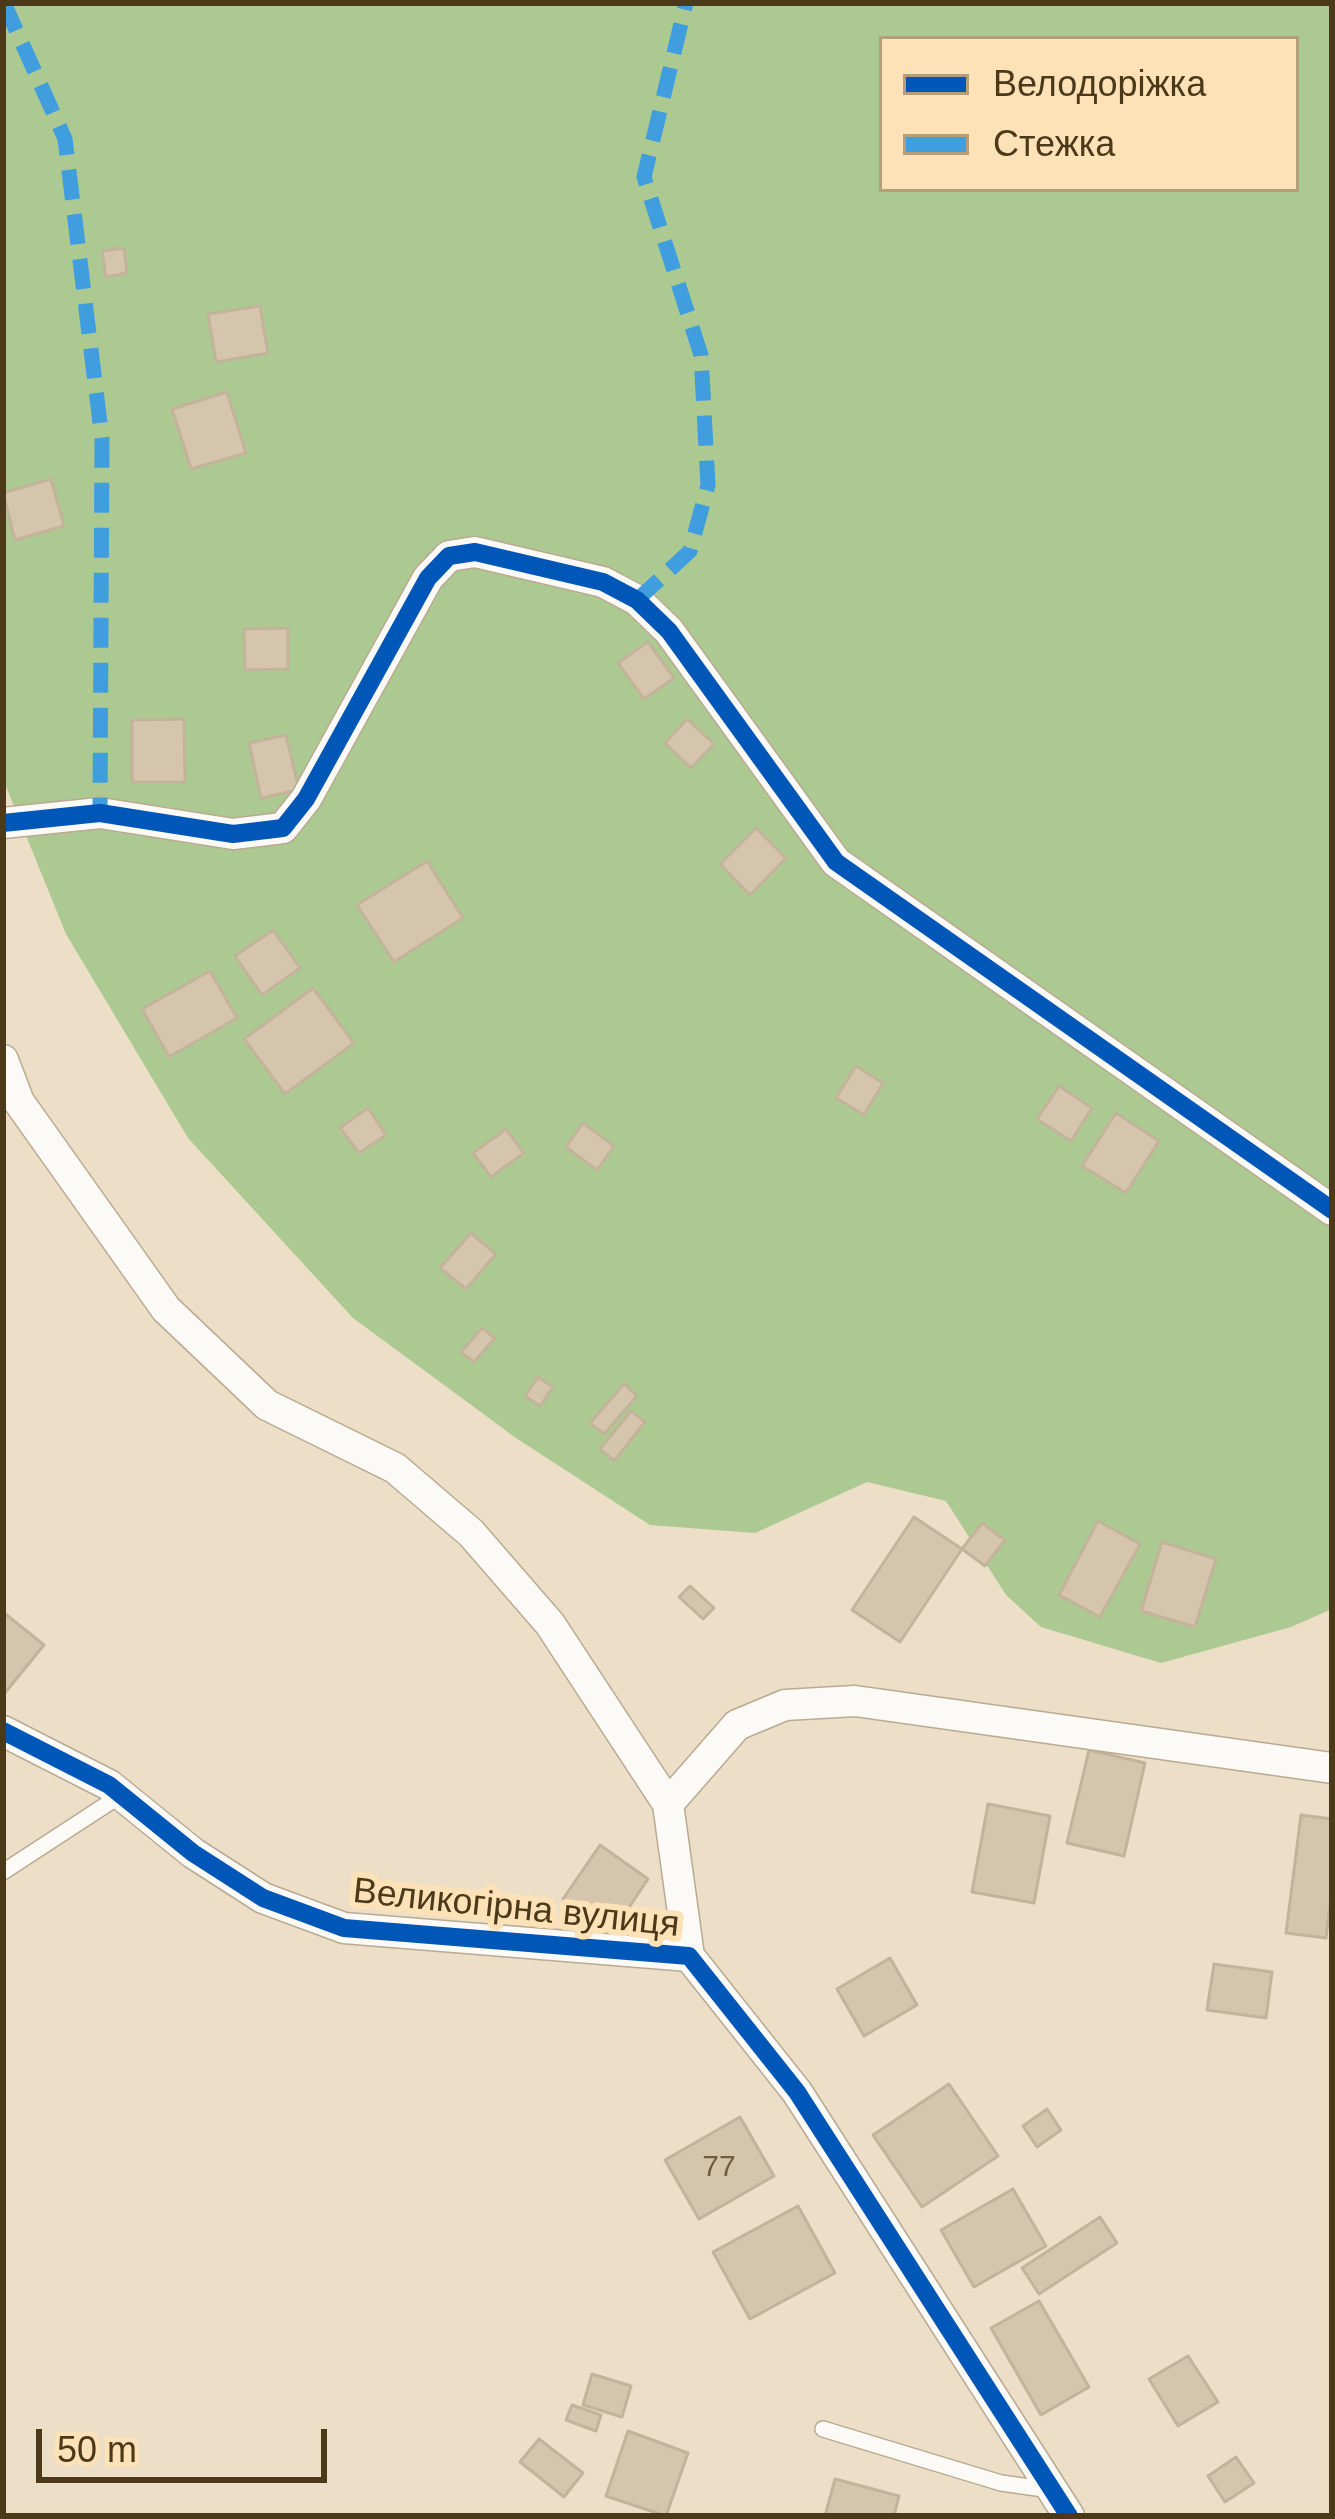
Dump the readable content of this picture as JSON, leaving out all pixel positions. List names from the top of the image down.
{
  "streets": {
    "street": ["Великогірна вулиця"]
  },
  "house_numbers": ["77"],
  "legend": ["Велодоріжка", "Стежка"],
  "scale_bar": "50 m"
}
